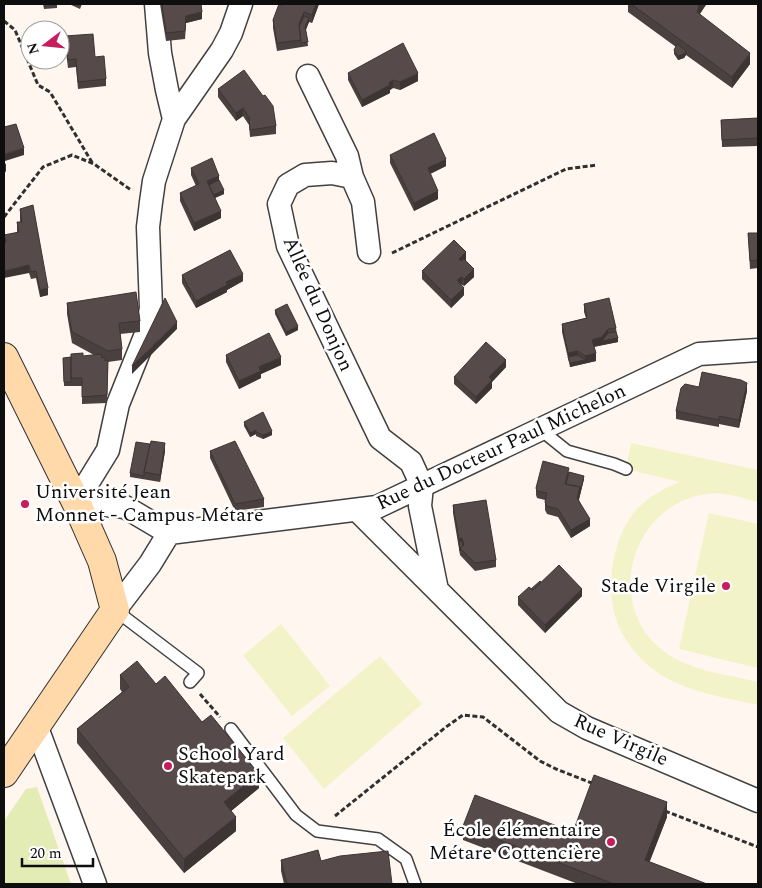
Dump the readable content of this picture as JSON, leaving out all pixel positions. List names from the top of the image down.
{
  "streets": {
    "street": ["Allée du Donjon", "Rue du Docteur Paul Michelon", "Rue Virgile"]
  },
  "crossings": [
    ["Allée du Donjon", "Rue du Docteur Paul Michelon"],
    ["Rue du Docteur Paul Michelon", "Rue Virgile"]
  ],
  "places": [
    "Université Jean Monnet - Campus Métare",
    "Stade Virgile",
    "School Yard Skatepark",
    "École élémentaire Métare Cottencière"
  ],
  "scale_bar": "20 m",
  "north": "left"
}
